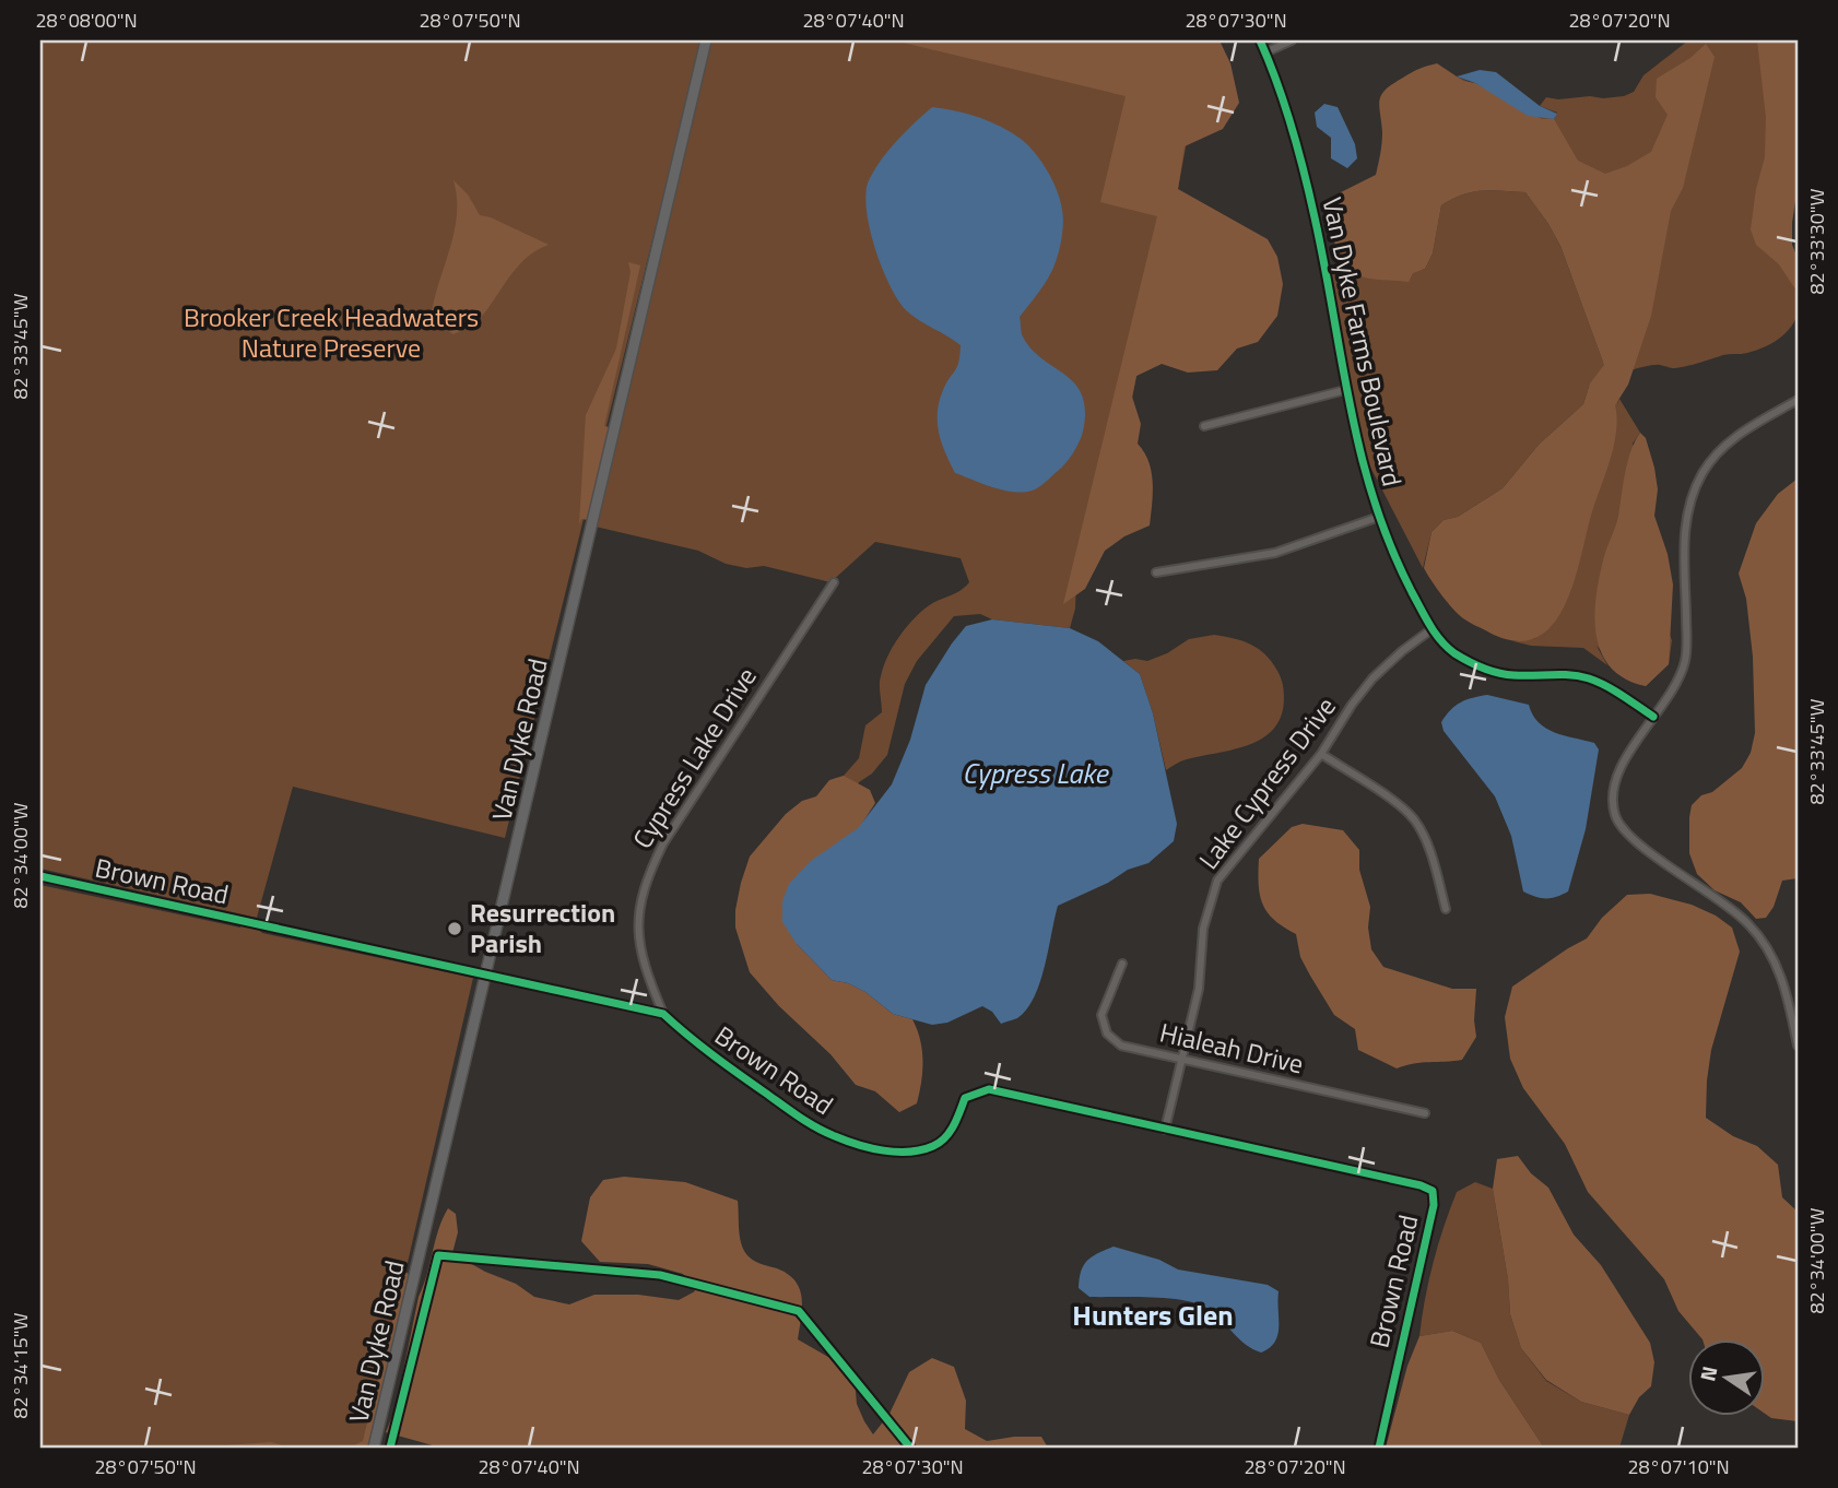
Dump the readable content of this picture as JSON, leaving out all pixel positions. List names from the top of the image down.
{
  "streets": {
    "main road": ["Van Dyke Road"],
    "street": [
      "Van Dyke Farms Boulevard",
      "Cypress Lake Drive",
      "Lake Cypress Drive",
      "Brown Road",
      "Hialeah Drive"
    ]
  },
  "crossings": [
    ["Van Dyke Farms Boulevard", "Lake Cypress Drive"],
    ["Van Dyke Road", "Brown Road"],
    ["Cypress Lake Drive", "Brown Road"],
    ["Lake Cypress Drive", "Brown Road"],
    ["Lake Cypress Drive", "Hialeah Drive"]
  ],
  "districts": ["Hunters Glen"],
  "water": ["Cypress Lake"],
  "parks": ["Brooker Creek Headwaters Nature Preserve"],
  "places": ["Resurrection Parish"],
  "north": "left",
  "coordinates": [
    "28°08'00\"N",
    "28°07'50\"N",
    "28°07'40\"N",
    "28°07'30\"N",
    "28°07'20\"N",
    "82°33'30\"W",
    "82°33'45\"W",
    "82°34'00\"W",
    "82°34'15\"W",
    "28°07'10\"N"
  ]
}
